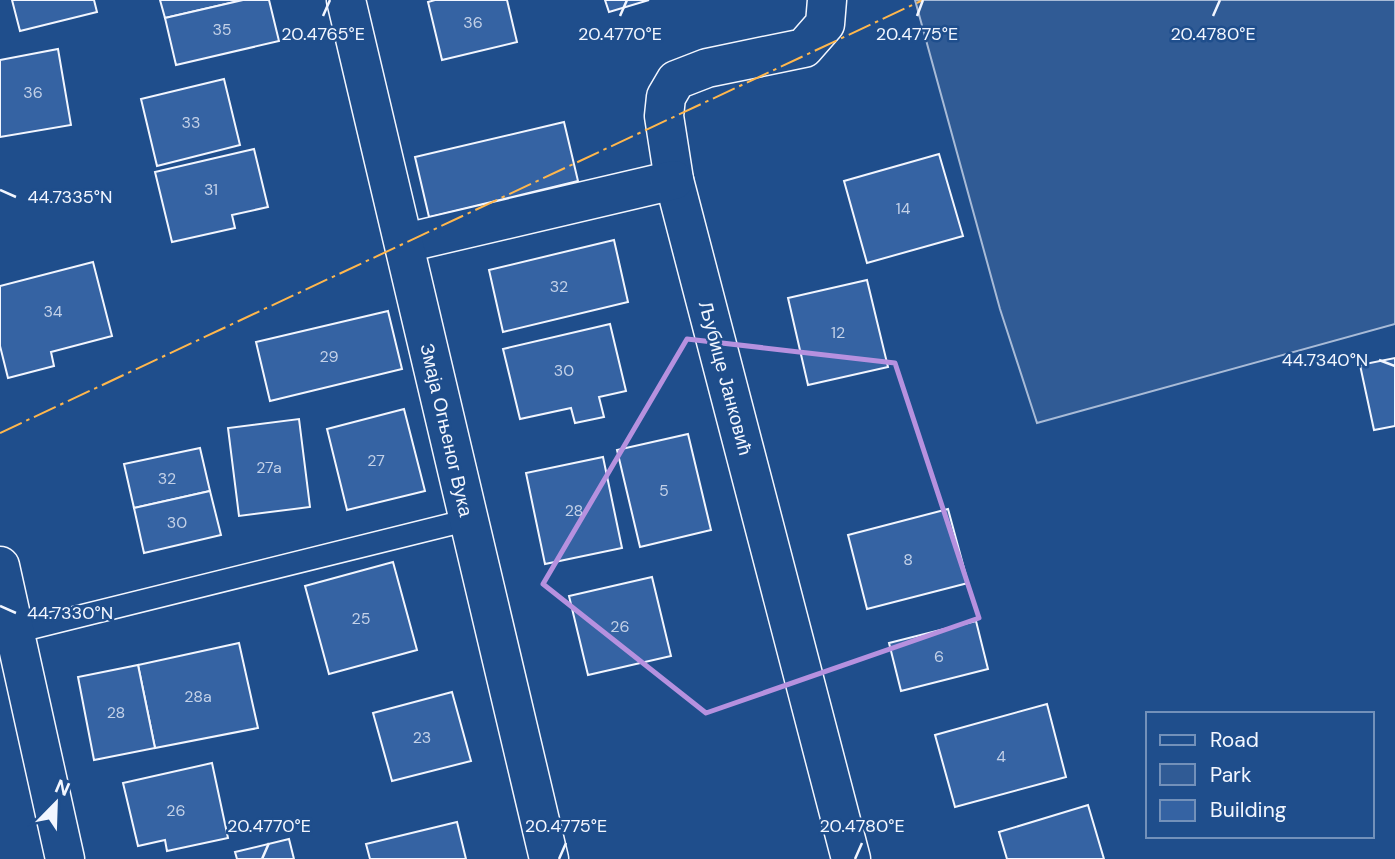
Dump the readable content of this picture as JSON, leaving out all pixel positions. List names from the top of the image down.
{
  "streets": {
    "street": ["Љубице Јанковић", "Змаја Огњеног Вука"]
  },
  "house_numbers": [
    "36",
    "35",
    "36",
    "33",
    "31",
    "14",
    "32",
    "34",
    "12",
    "29",
    "30",
    "27",
    "27a",
    "32",
    "5",
    "28",
    "30",
    "8",
    "25",
    "26",
    "6",
    "28a",
    "28",
    "23",
    "4",
    "26"
  ],
  "legend": ["Road", "Park", "Building"],
  "north": "top right",
  "coordinates": [
    "20.4765°E",
    "20.4770°E",
    "20.4775°E",
    "20.4780°E",
    "44.7335°N",
    "44.7340°N",
    "44.7330°N"
  ]
}
